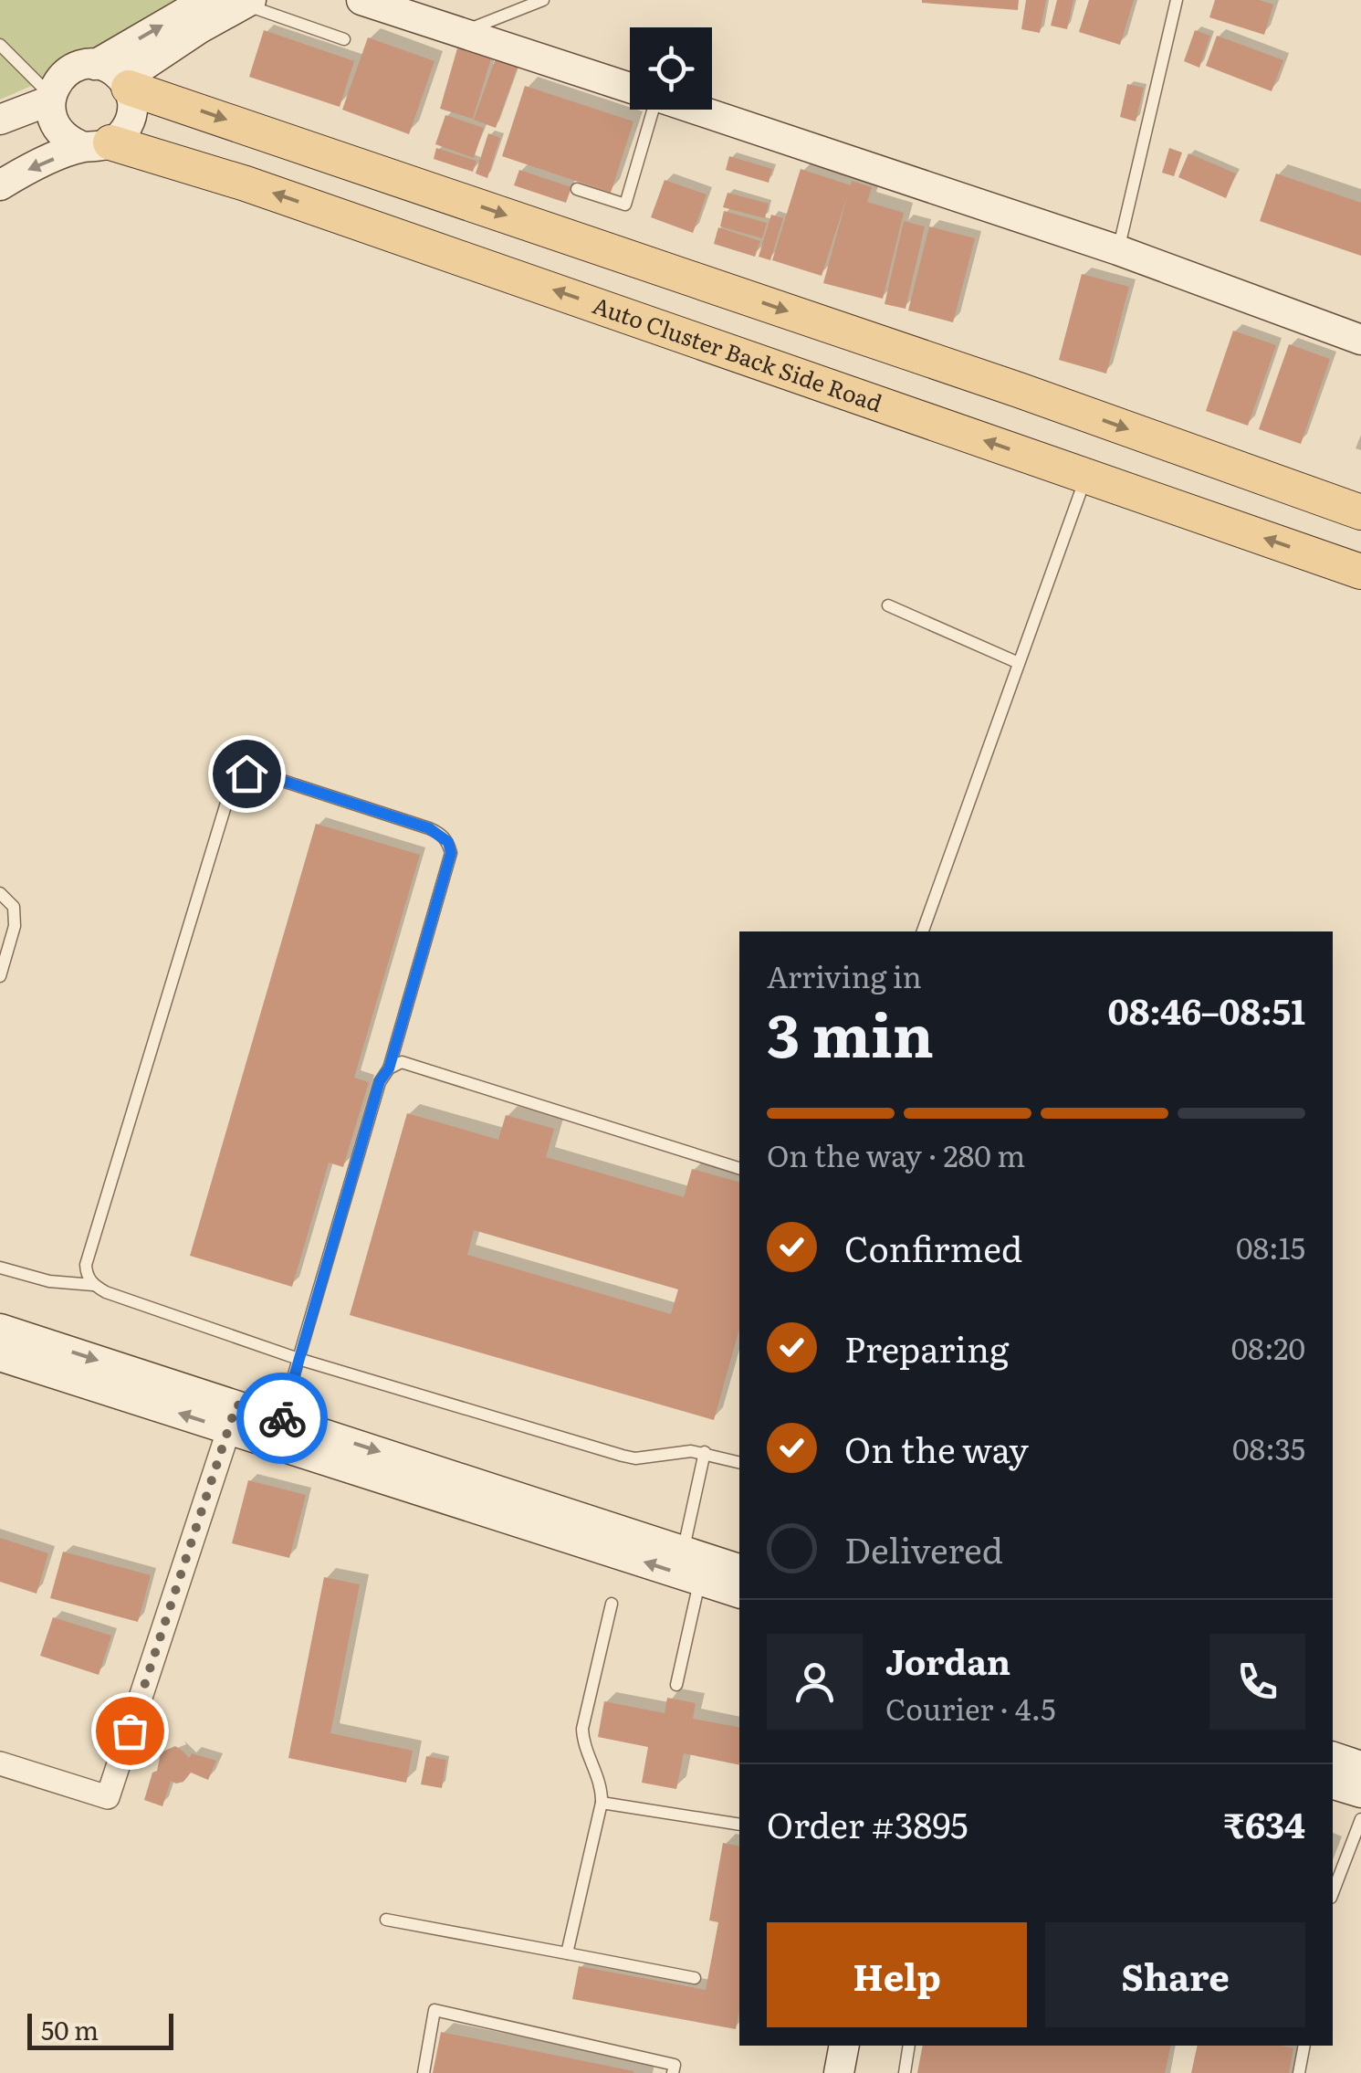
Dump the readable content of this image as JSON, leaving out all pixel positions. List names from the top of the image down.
{
  "streets": {
    "main road": ["Auto Cluster Back Side Road"]
  },
  "scale_bar": "50 m",
  "page": {
    "heading": ["3 min", "Arriving in", "08:46–08:51"],
    "panel": [
      "Jordan",
      "Courier · 4.5",
      "Order #3895",
      "₹634"
    ],
    "bar": "On the way · 280 m",
    "list": [
      ["Confirmed", "08:15"],
      ["Preparing", "08:20"],
      ["On the way", "08:35"],
      "Delivered"
    ],
    "buttons": ["Help", "Share"],
    "scale": "50 m"
  }
}
